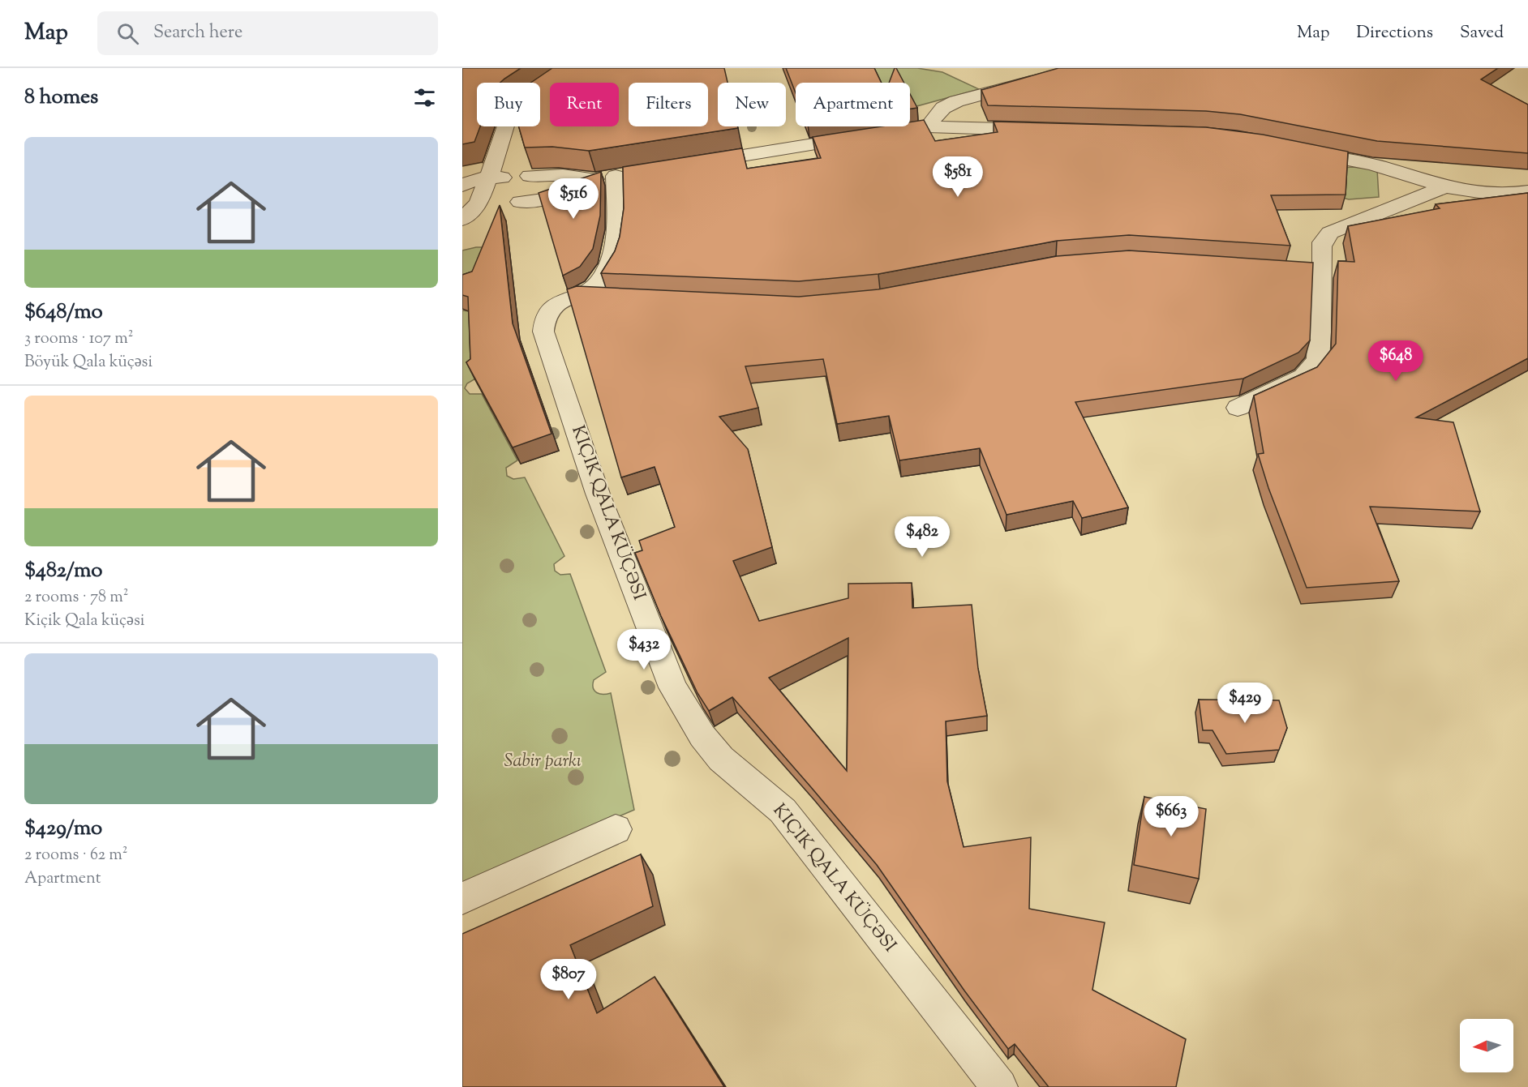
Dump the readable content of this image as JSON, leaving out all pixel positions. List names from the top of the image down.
{
  "streets": {
    "street": ["KIÇIK QALA KÜÇƏSI"]
  },
  "parks": ["Sabir parkı"],
  "north": "left",
  "page": {
    "header": "Map",
    "search": "Search here",
    "nav": ["Map", "Directions", "Saved"],
    "heading": "8 homes",
    "chip": [
      "Buy",
      "Rent",
      "Filters",
      "New",
      "Apartment"
    ],
    "list": [
      {
        "name": "$648/mo",
        "note": "3 rooms · 107 m² · Böyük Qala küçəsi"
      },
      {
        "name": "$482/mo",
        "note": "2 rooms · 78 m² · Kiçik Qala küçəsi"
      },
      {
        "name": "$429/mo",
        "note": "2 rooms · 62 m² · Apartment"
      }
    ],
    "price": [
      "$581",
      "$516",
      "$648",
      "$482",
      "$432",
      "$429",
      "$663",
      "$807"
    ]
  }
}
